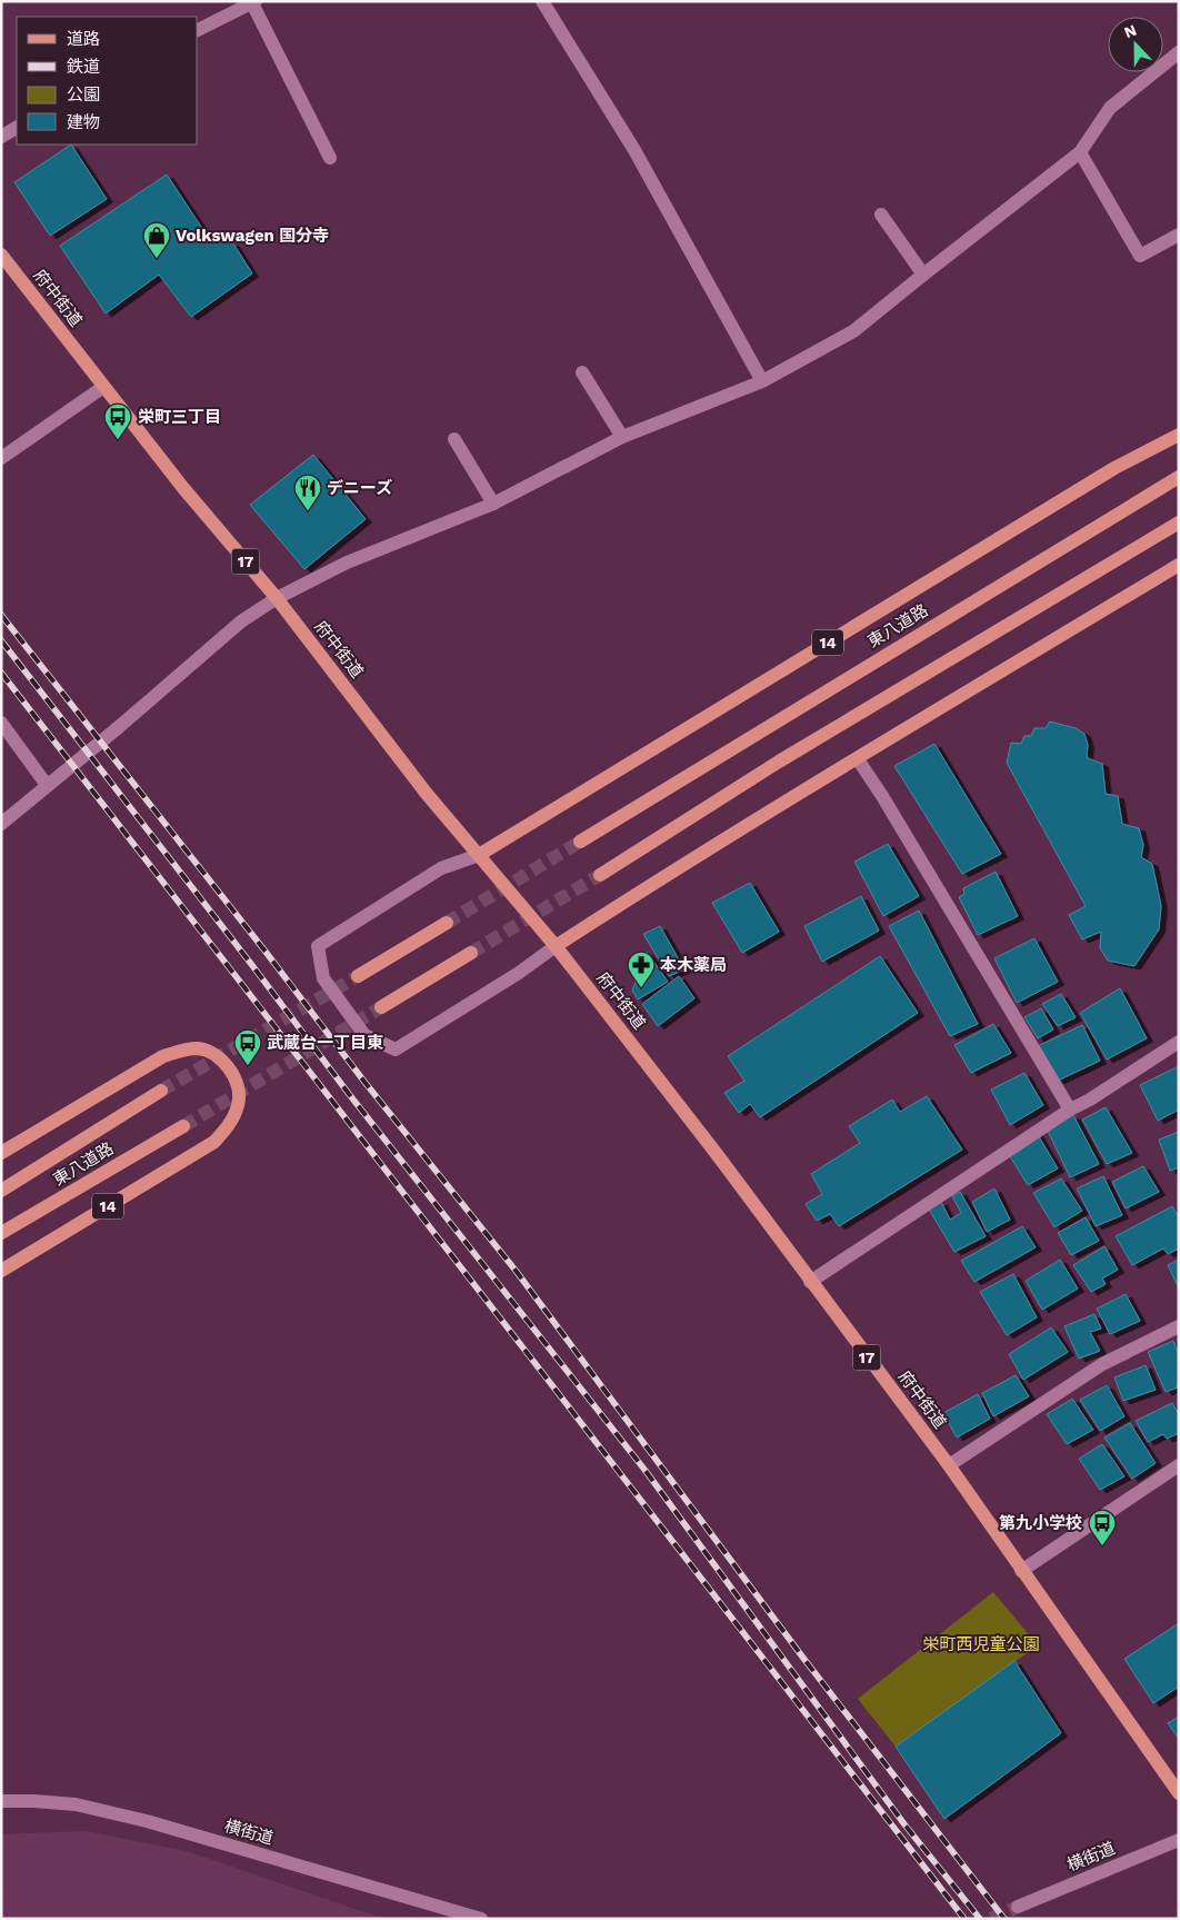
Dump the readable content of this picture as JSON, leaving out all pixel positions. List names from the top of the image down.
{
  "streets": {
    "main road": [
      "府中街道",
      "17",
      "東八道路",
      "14"
    ],
    "street": ["横街道"]
  },
  "crossings": [
    ["府中街道", "14"]
  ],
  "parks": ["栄町西児童公園"],
  "places": {
    "shop": ["Volkswagen 国分寺"],
    "bus stop": ["栄町三丁目", "武蔵台一丁目東", "第九小学校"],
    "restaurant": ["デニーズ"],
    "pharmacy": ["本木薬局"]
  },
  "legend": [
    "道路",
    "鉄道",
    "公園",
    "建物"
  ],
  "north": "top"
}
